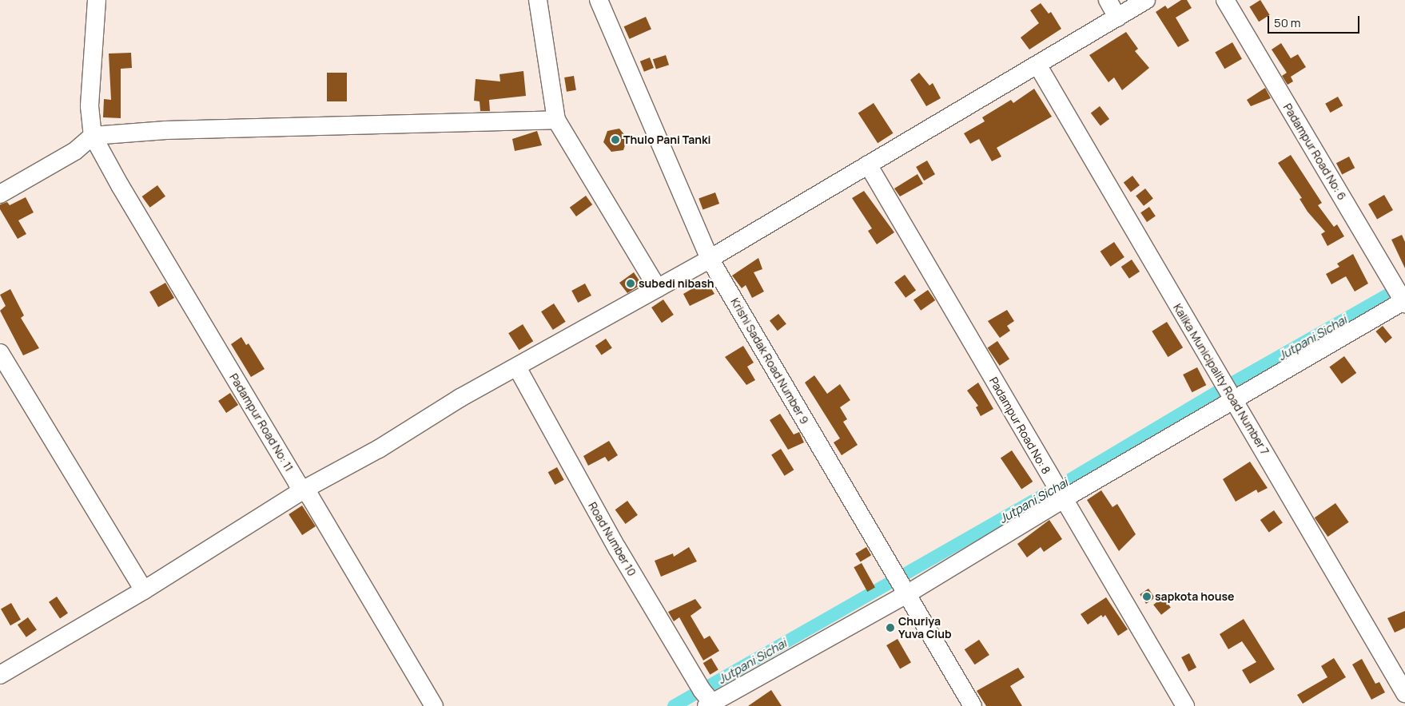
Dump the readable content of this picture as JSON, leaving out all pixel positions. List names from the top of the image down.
{
  "streets": {
    "street": [
      "Padampur Road No: 6",
      "Krishi Sadak Road Number 9",
      "Kalika Municipality Road Number 7",
      "Padampur Road No: 11",
      "Padampur Road No: 8",
      "Road Number 10"
    ]
  },
  "water": ["Jutpani Sichai"],
  "places": [
    "Thulo Pani Tanki",
    "subedi nibash",
    "sapkota house",
    "Churiya Yuva Club"
  ],
  "scale_bar": "50 m"
}
